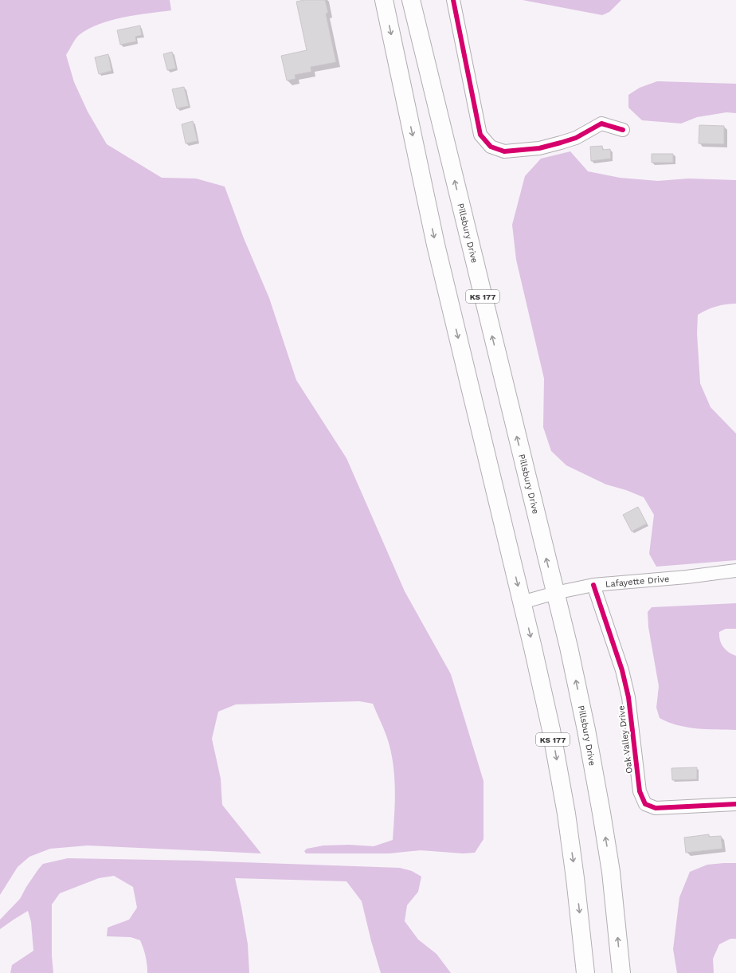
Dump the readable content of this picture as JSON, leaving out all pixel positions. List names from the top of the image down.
{
  "streets": {
    "highway": ["Pillsbury Drive", "KS 177"],
    "street": ["Lafayette Drive", "Oak Valley Drive"]
  },
  "crossings": [
    ["Pillsbury Drive", "Lafayette Drive"],
    ["KS 177", "Lafayette Drive"],
    ["Lafayette Drive", "Oak Valley Drive"]
  ]
}
